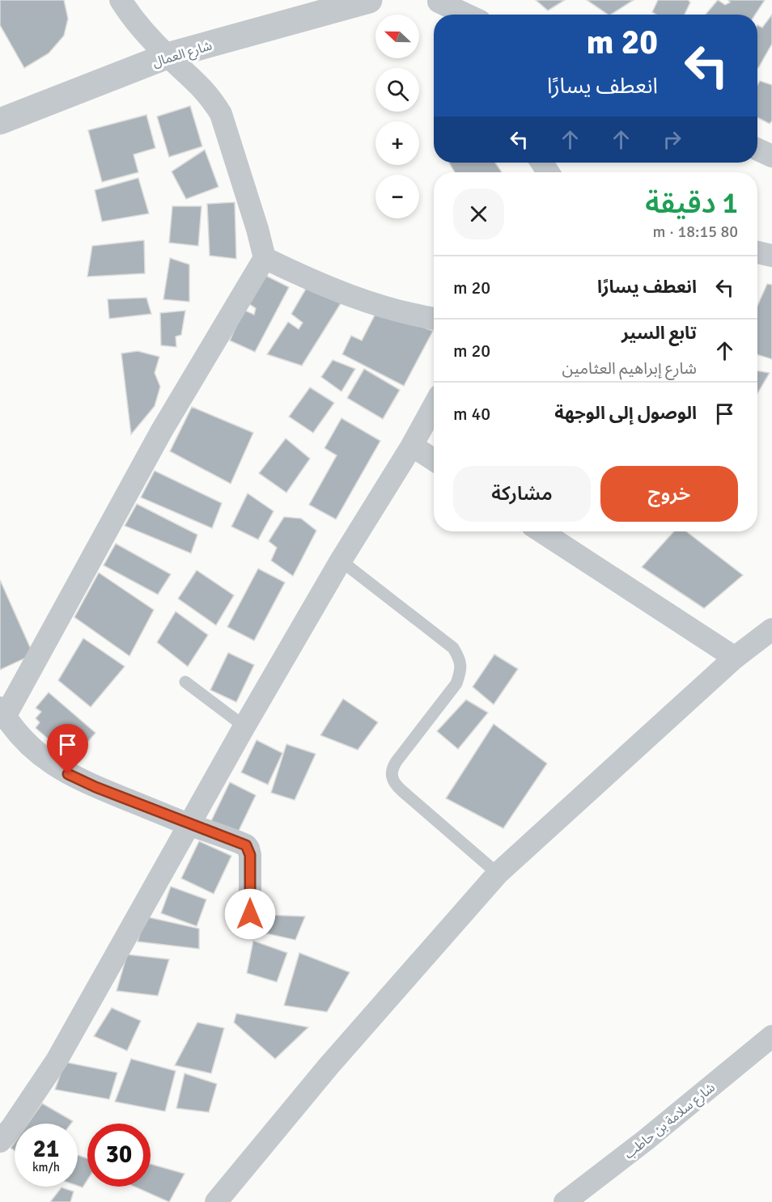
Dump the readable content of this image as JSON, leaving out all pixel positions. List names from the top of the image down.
{
  "streets": {
    "street": ["شارع العمال", "شارع سلامة بن حاطب"]
  },
  "north": "left",
  "page": {
    "map_buttons": ["+", "−"],
    "turn": ["20 m", "انعطف يسارًا"],
    "heading": ["1 دقيقة", "80 m · 18:15"],
    "list": [
      {
        "name": "انعطف يسارًا",
        "value": "20 m"
      },
      {
        "name": "تابع السير",
        "note": "شارع إبراهيم العثامين",
        "value": "20 m"
      },
      {
        "name": "الوصول إلى الوجهة",
        "value": "40 m"
      }
    ],
    "buttons": ["خروج", "مشاركة"],
    "speed": "21 km/h",
    "limit": "30"
  }
}
